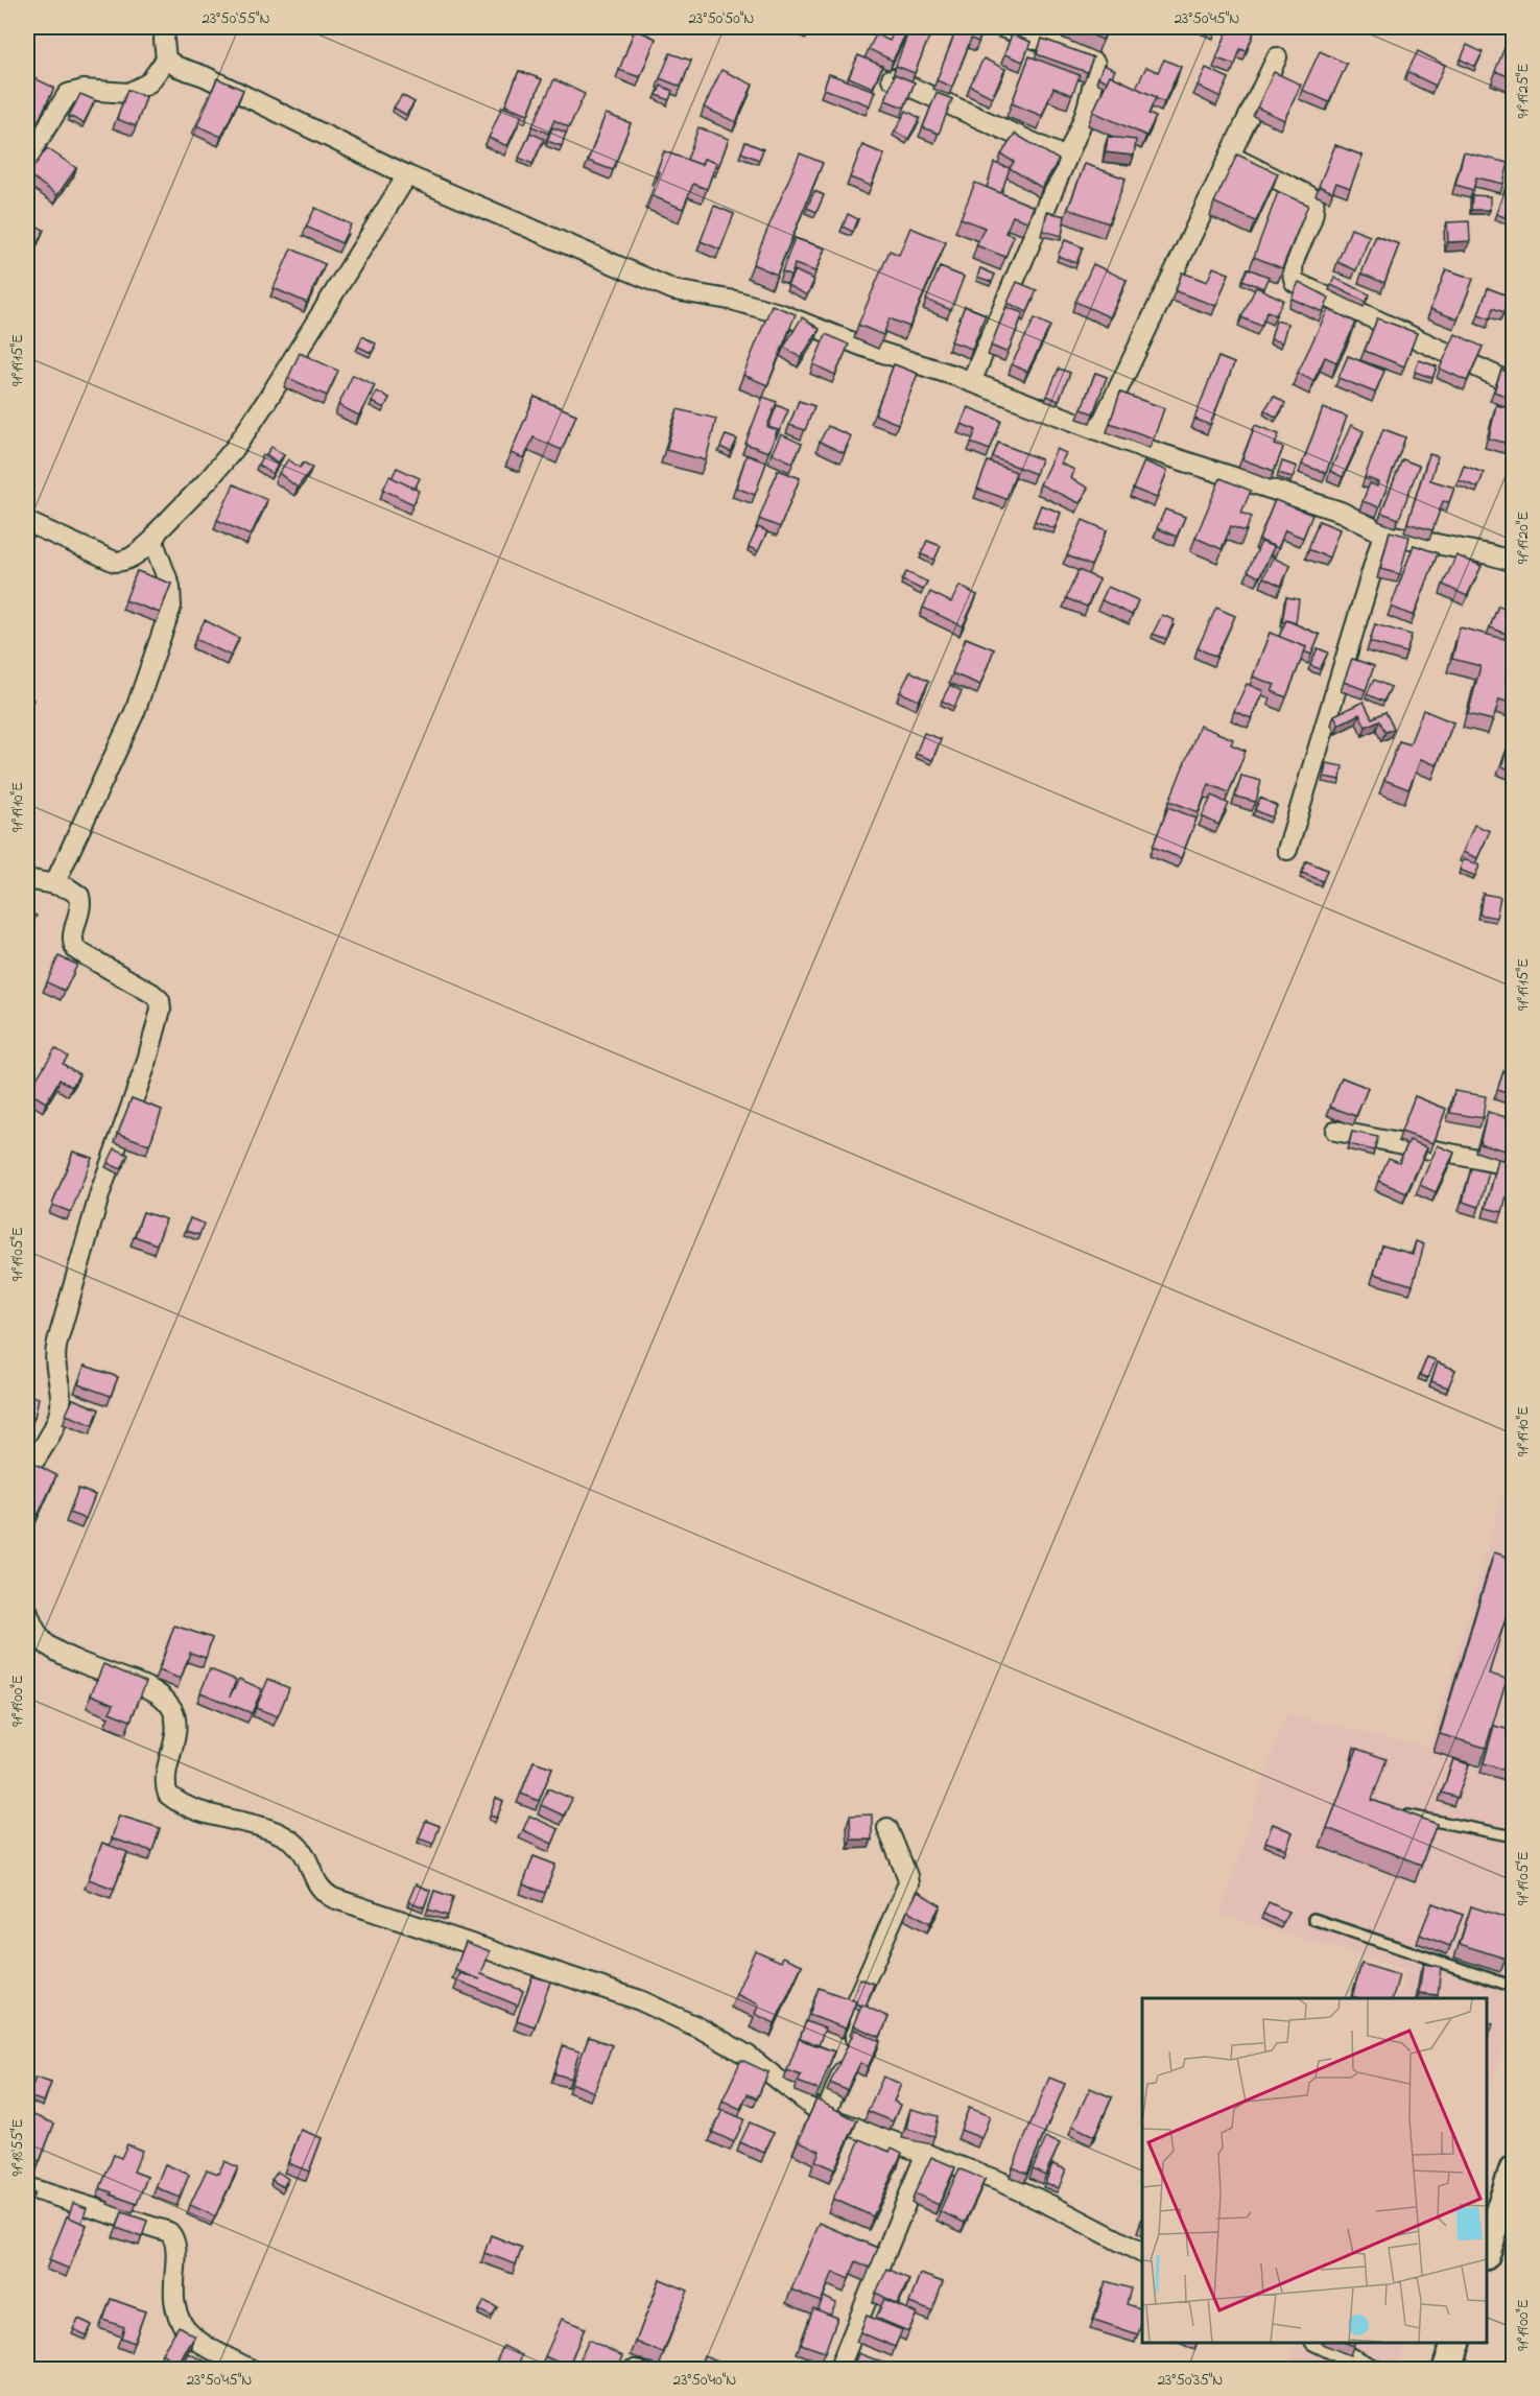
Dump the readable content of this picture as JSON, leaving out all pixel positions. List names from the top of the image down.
{
  "coordinates": [
    "23°50'55\"N",
    "23°50'50\"N",
    "23°50'45\"N",
    "91°19'25\"E",
    "91°19'15\"E",
    "91°19'20\"E",
    "91°19'10\"E",
    "91°19'05\"E",
    "91°19'00\"E",
    "91°18'55\"E",
    "23°50'40\"N",
    "23°50'35\"N"
  ]
}
